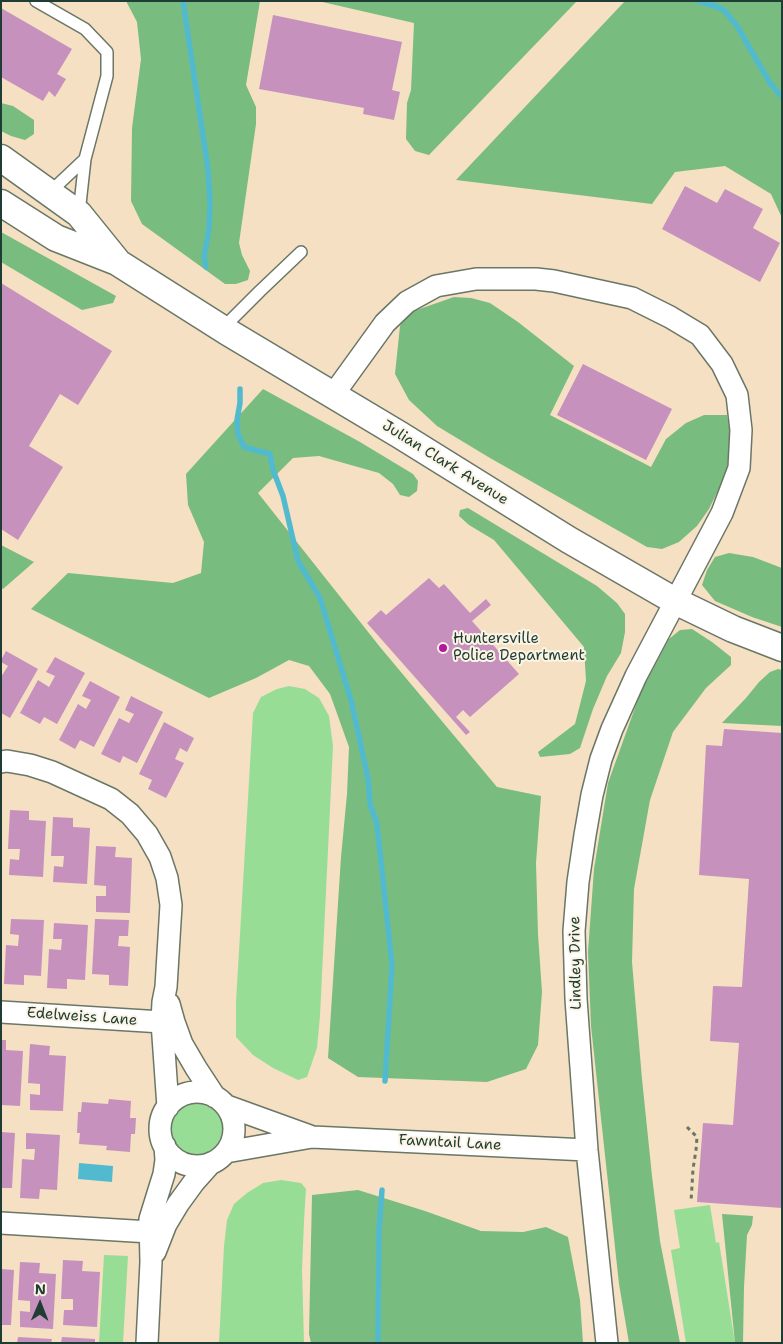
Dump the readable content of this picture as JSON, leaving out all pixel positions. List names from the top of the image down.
{
  "streets": {
    "street": [
      "Julian Clark Avenue",
      "Lindley Drive",
      "Edelweiss Lane",
      "Fawntail Lane"
    ]
  },
  "crossings": [
    ["Julian Clark Avenue", "Lindley Drive"],
    ["Lindley Drive", "Fawntail Lane"]
  ],
  "places": ["Huntersville Police Department"],
  "north": "top"
}
